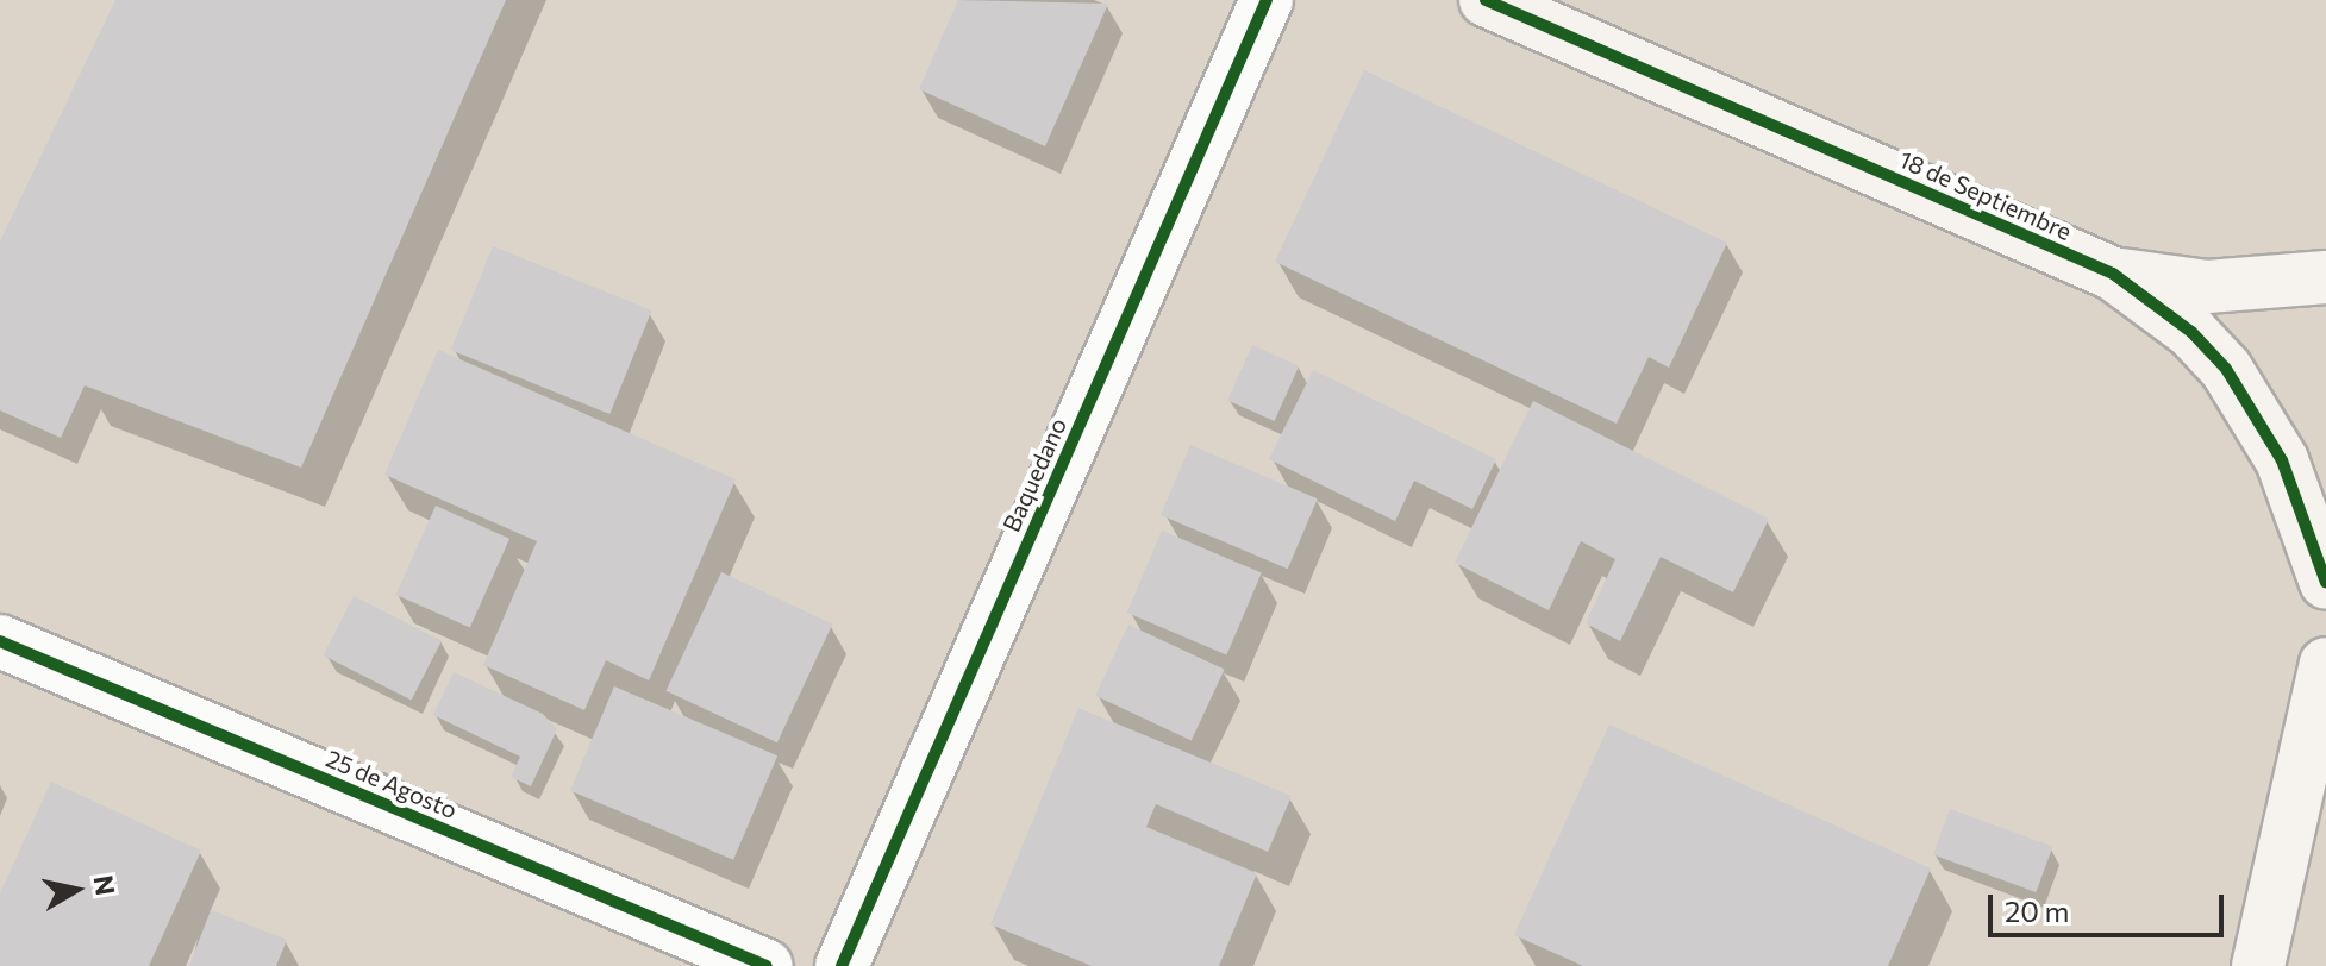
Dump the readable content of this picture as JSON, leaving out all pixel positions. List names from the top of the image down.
{
  "streets": {
    "street": ["18 de Septiembre", "Baquedano", "25 de Agosto"]
  },
  "scale_bar": "20 m",
  "north": "right"
}
